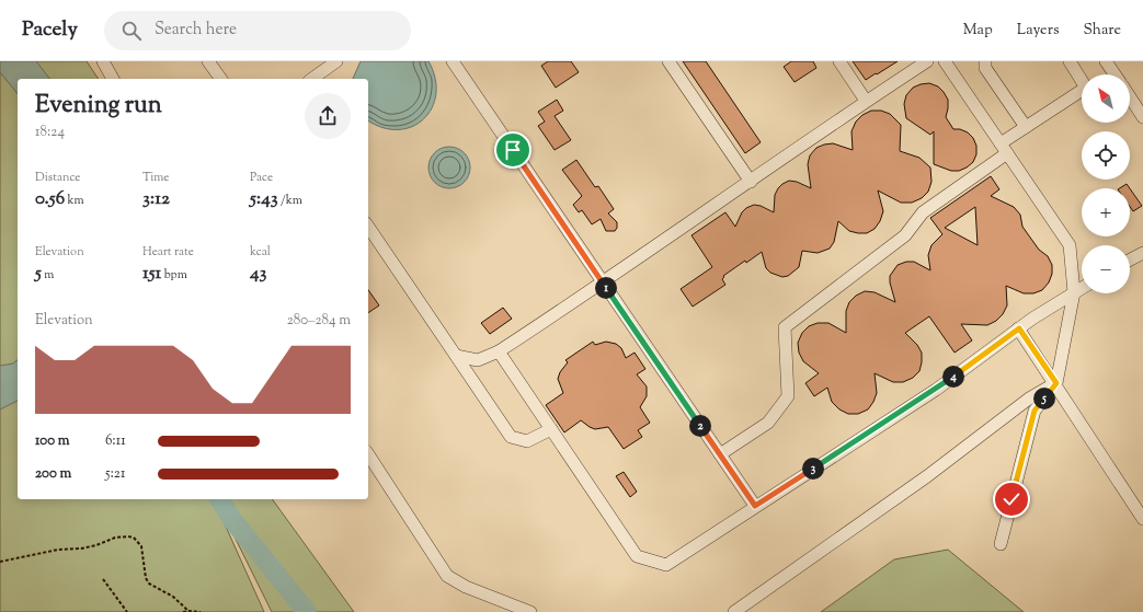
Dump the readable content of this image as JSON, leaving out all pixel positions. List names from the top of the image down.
{
  "north": "top left",
  "page": {
    "header": "Pacely",
    "search": "Search here",
    "nav": ["Map", "Layers", "Share"],
    "map_buttons": ["+", "−"],
    "heading": ["Evening run", "18:24"],
    "stats": [
      ["Distance", "0.56 km"],
      ["Time", "3:12"],
      ["Pace", "5:43 /km"],
      ["Elevation", "5 m"],
      ["Heart rate", "151 bpm"],
      ["kcal", "43"]
    ],
    "pins": [
      "1",
      "4",
      "5",
      "2",
      "3"
    ],
    "chart": ["Elevation", "280–284 m"],
    "list": [
      {
        "name": "100 m",
        "note": "6:11"
      },
      {
        "name": "200 m",
        "note": "5:21"
      }
    ]
  }
}
